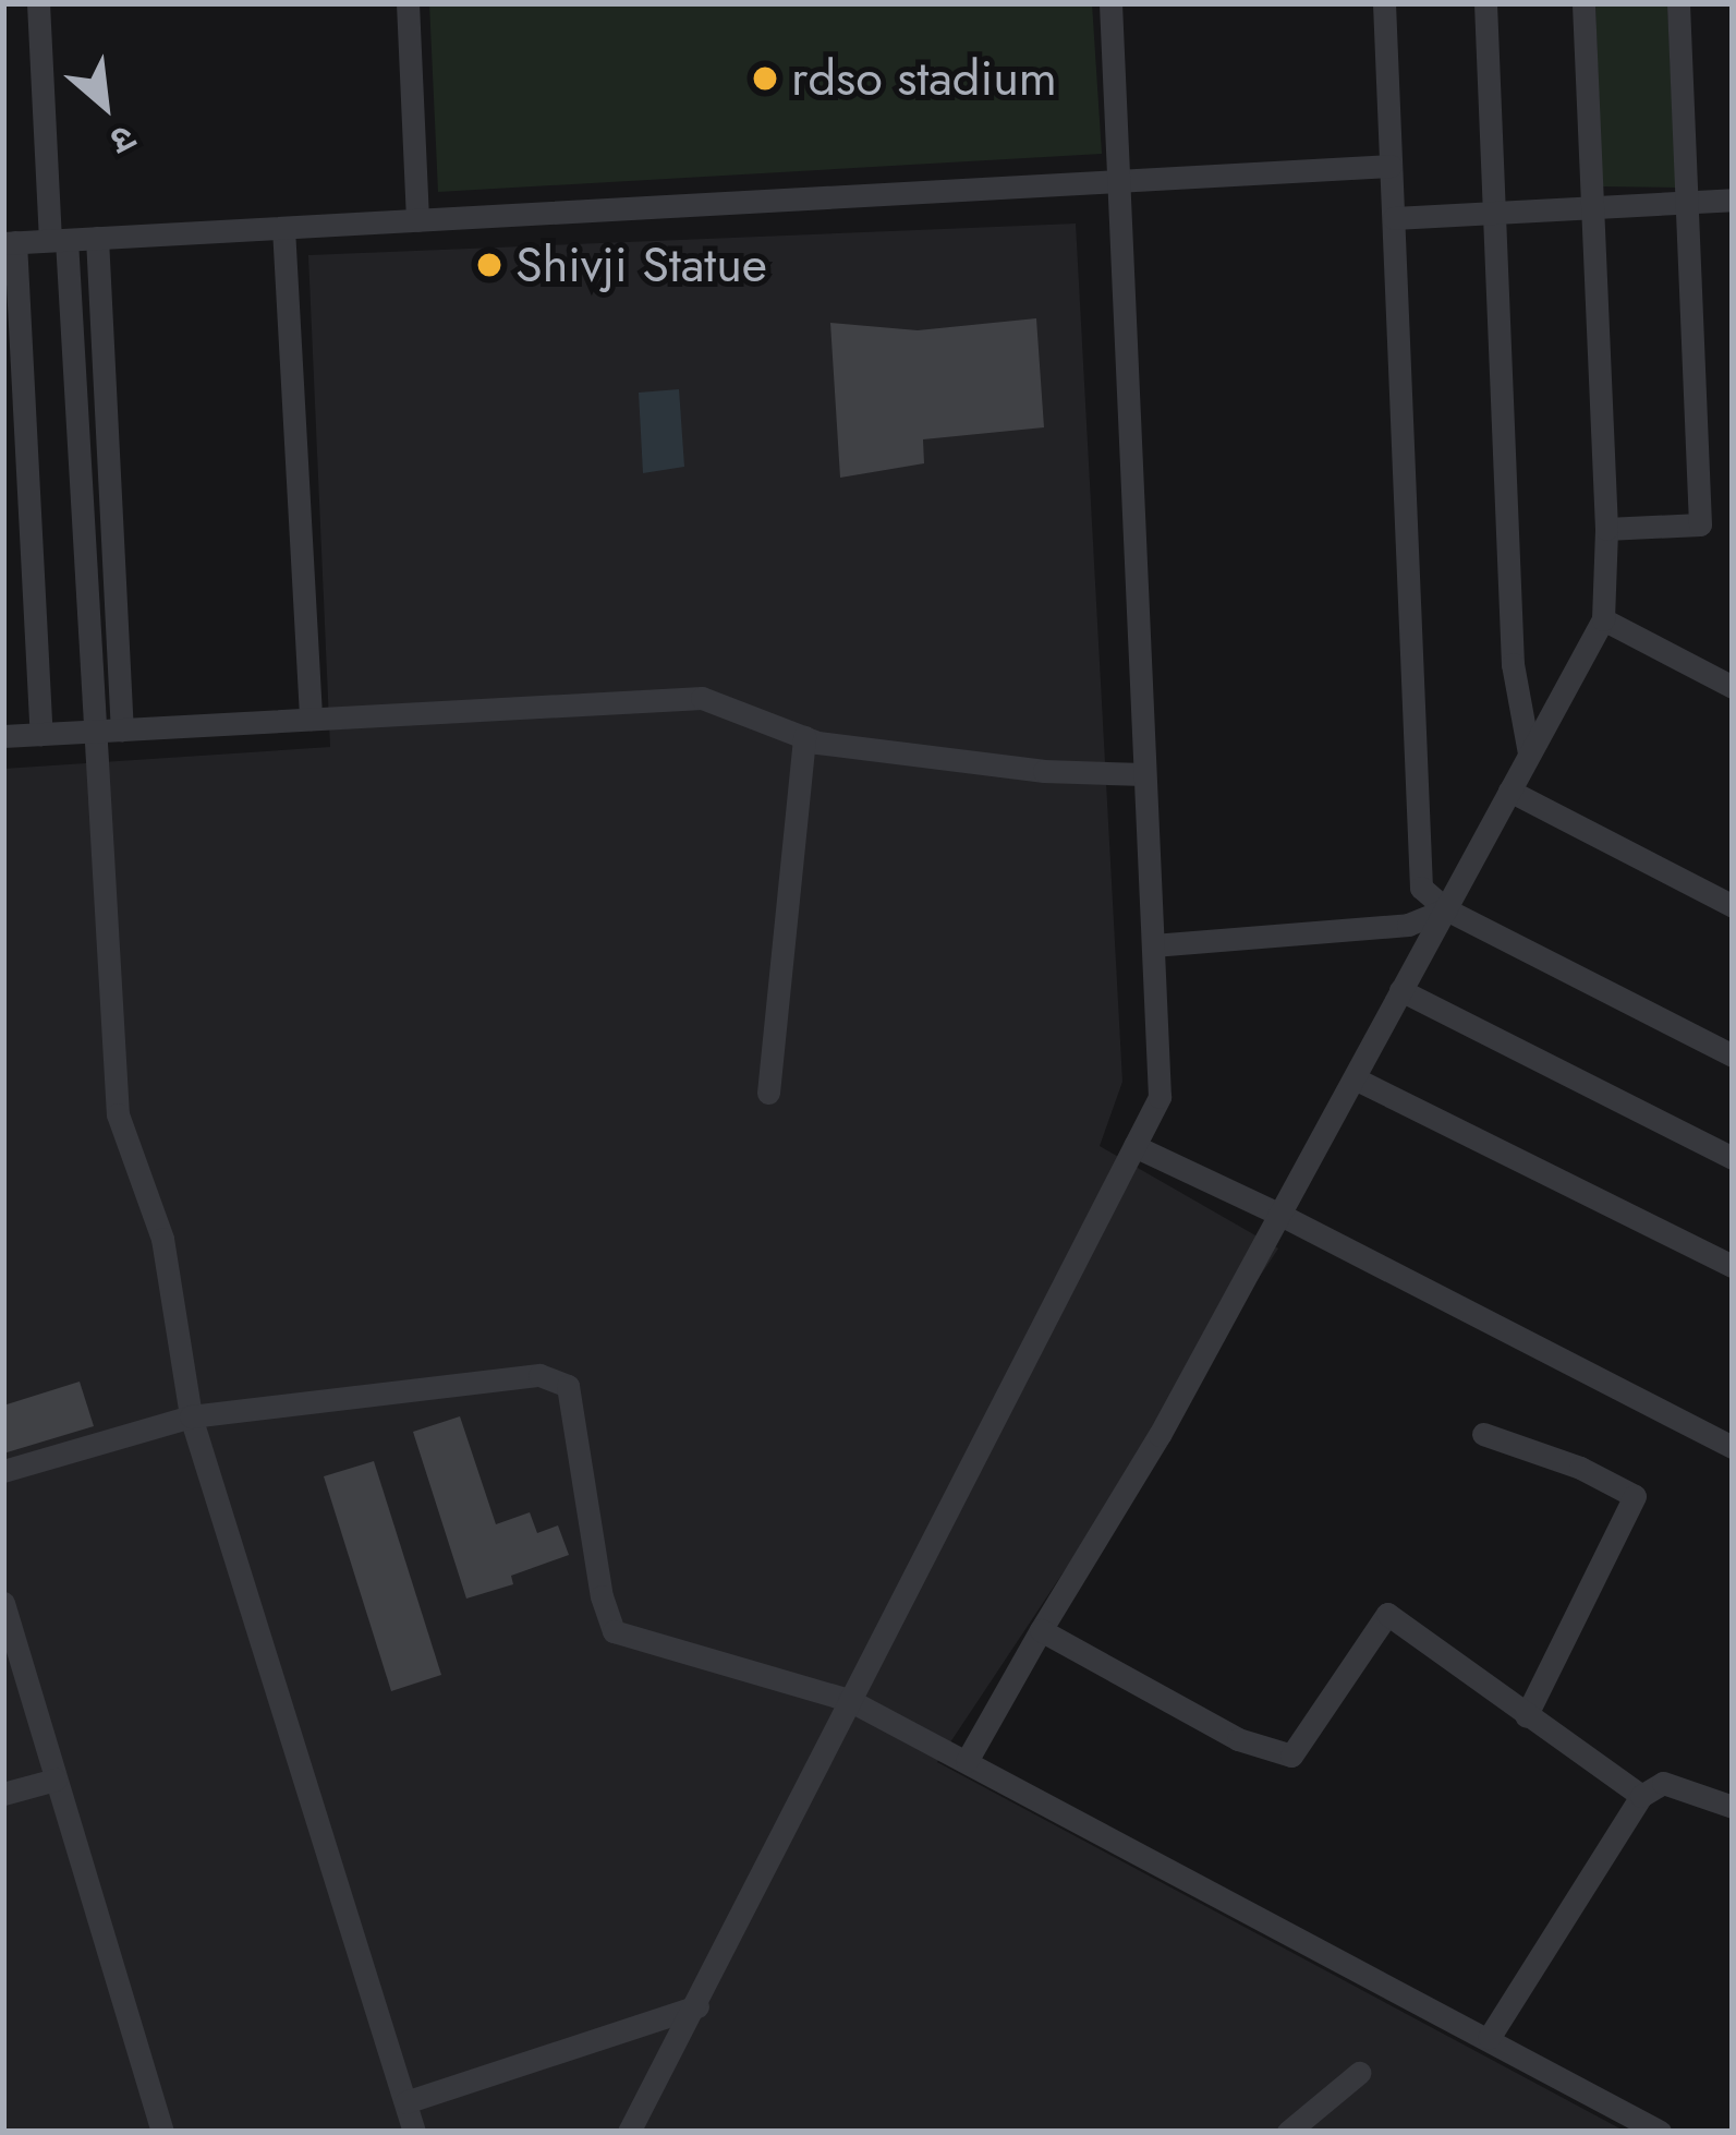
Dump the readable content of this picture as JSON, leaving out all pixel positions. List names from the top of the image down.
{
  "places": ["rdso stadium", "Shivji Statue"],
  "north": "bottom right"
}
